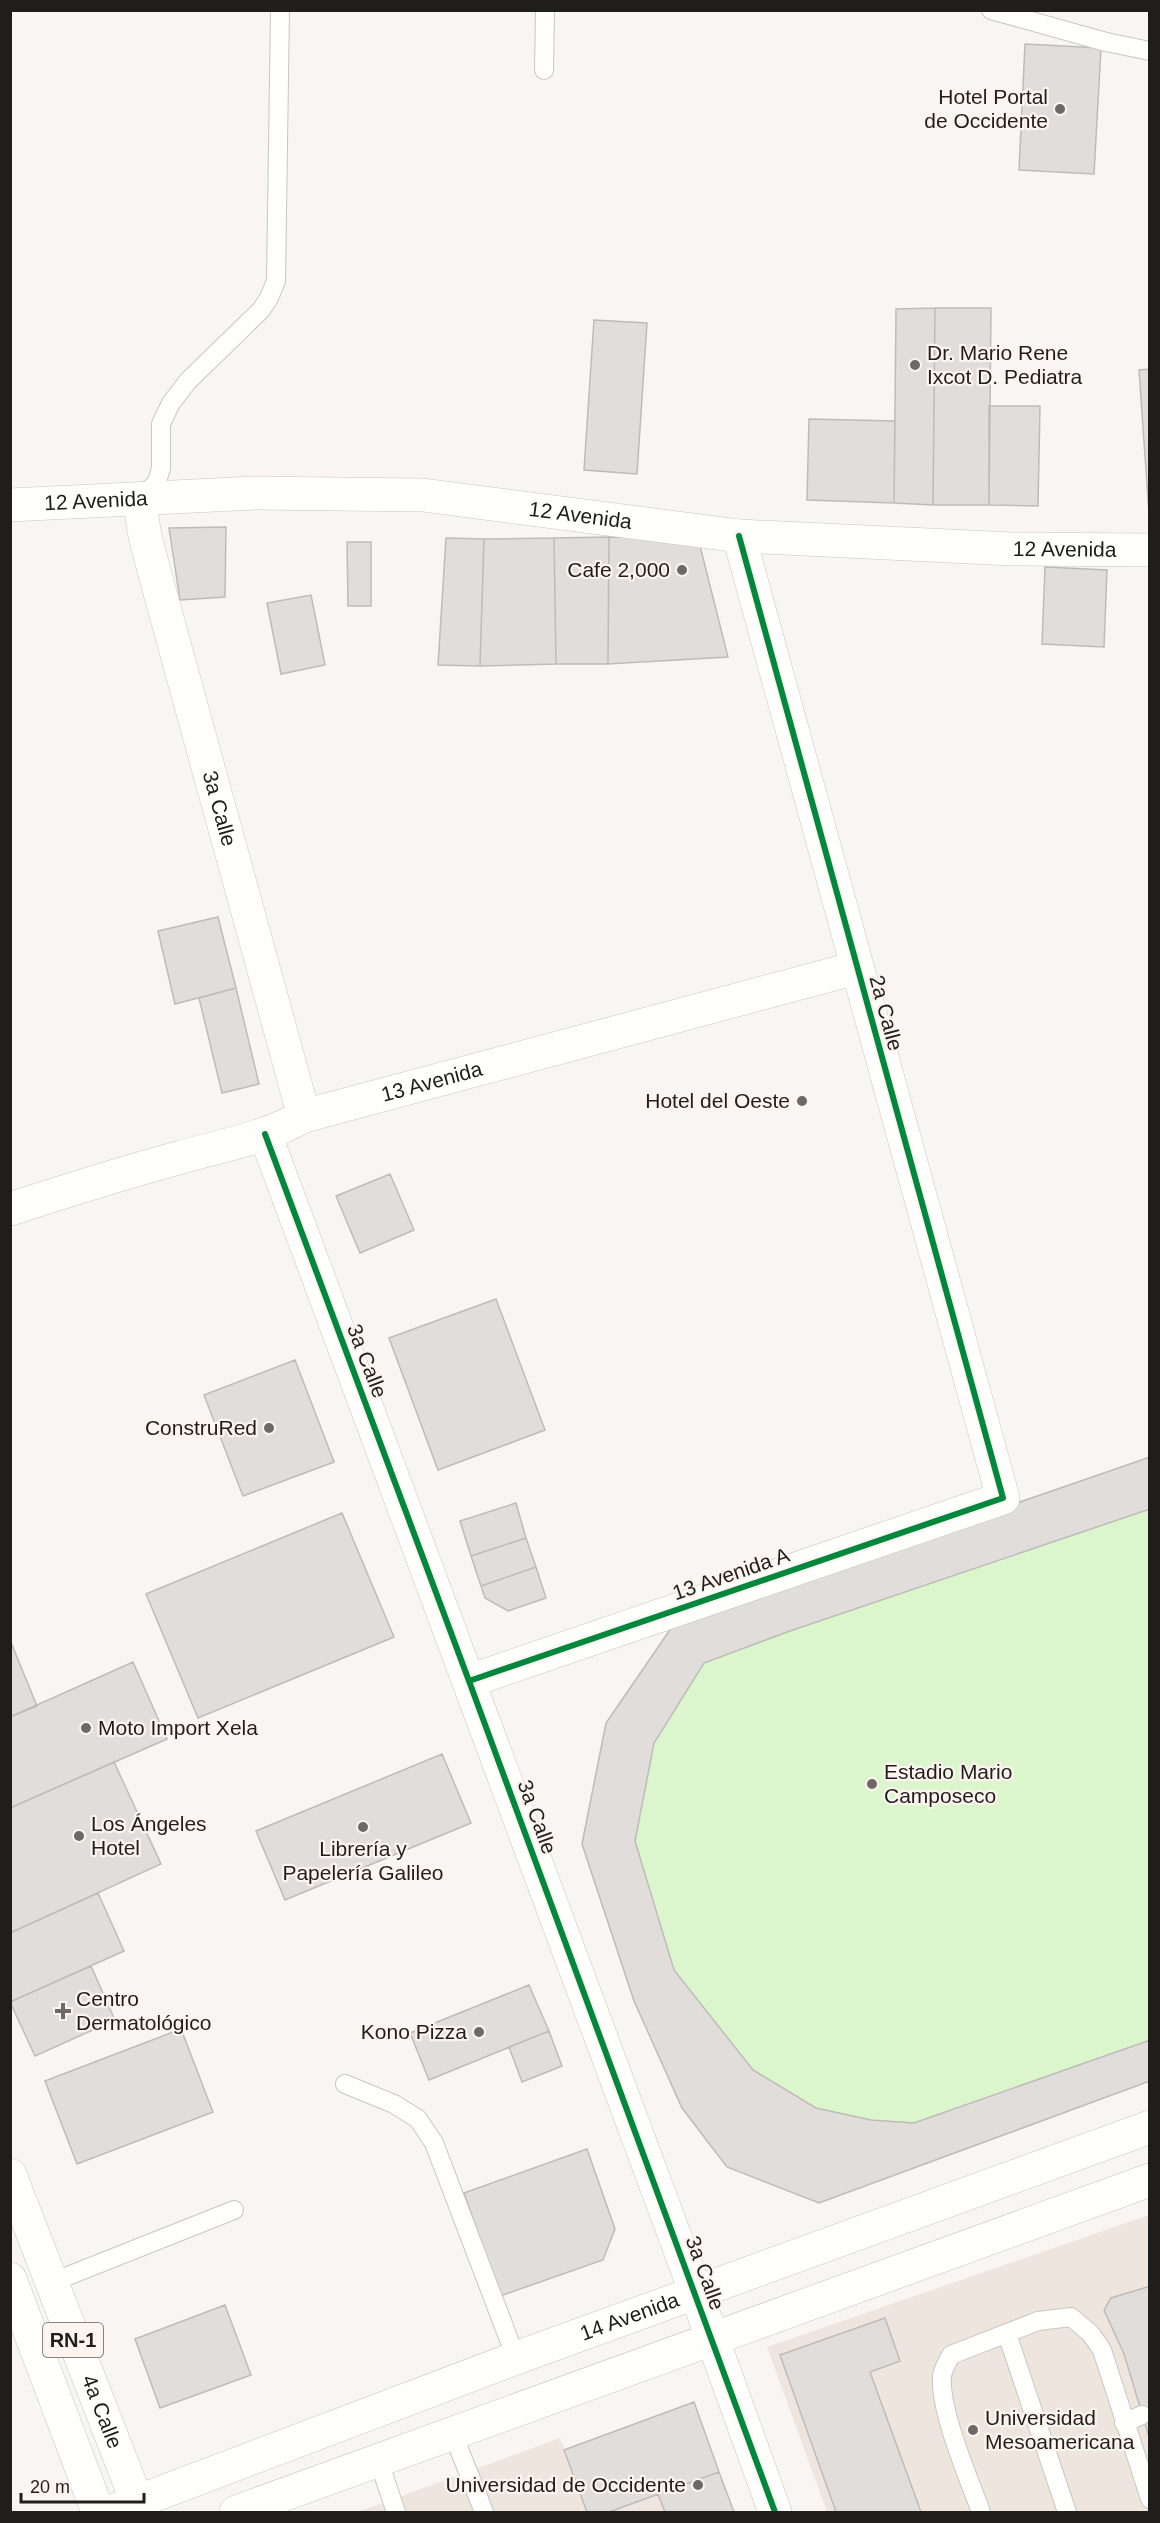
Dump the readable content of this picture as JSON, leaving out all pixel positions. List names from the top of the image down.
{
  "streets": {
    "street": [
      "12 Avenida",
      "3a Calle",
      "2a Calle",
      "13 Avenida",
      "13 Avenida A",
      "14 Avenida",
      "RN-1",
      "4a Calle"
    ]
  },
  "crossings": [
    ["12 Avenida", "3a Calle"],
    ["12 Avenida", "2a Calle"],
    ["3a Calle", "13 Avenida"],
    ["3a Calle", "13 Avenida A"],
    ["3a Calle", "14 Avenida"],
    ["2a Calle", "13 Avenida"],
    ["2a Calle", "13 Avenida A"],
    ["14 Avenida", "4a Calle"]
  ],
  "places": {
    "other": [
      "Hotel Portal de Occidente",
      "Dr. Mario Rene Ixcot D. Pediatra",
      "Cafe 2,000",
      "Hotel del Oeste",
      "ConstruRed",
      "Moto Import Xela",
      "Estadio Mario Camposeco",
      "Librería y Papelería Galileo",
      "Los Ángeles Hotel",
      "Kono Pizza",
      "Universidad Mesoamericana",
      "Universidad de Occidente"
    ],
    "health": ["Centro Dermatológico"]
  },
  "scale_bar": "20 m"
}
